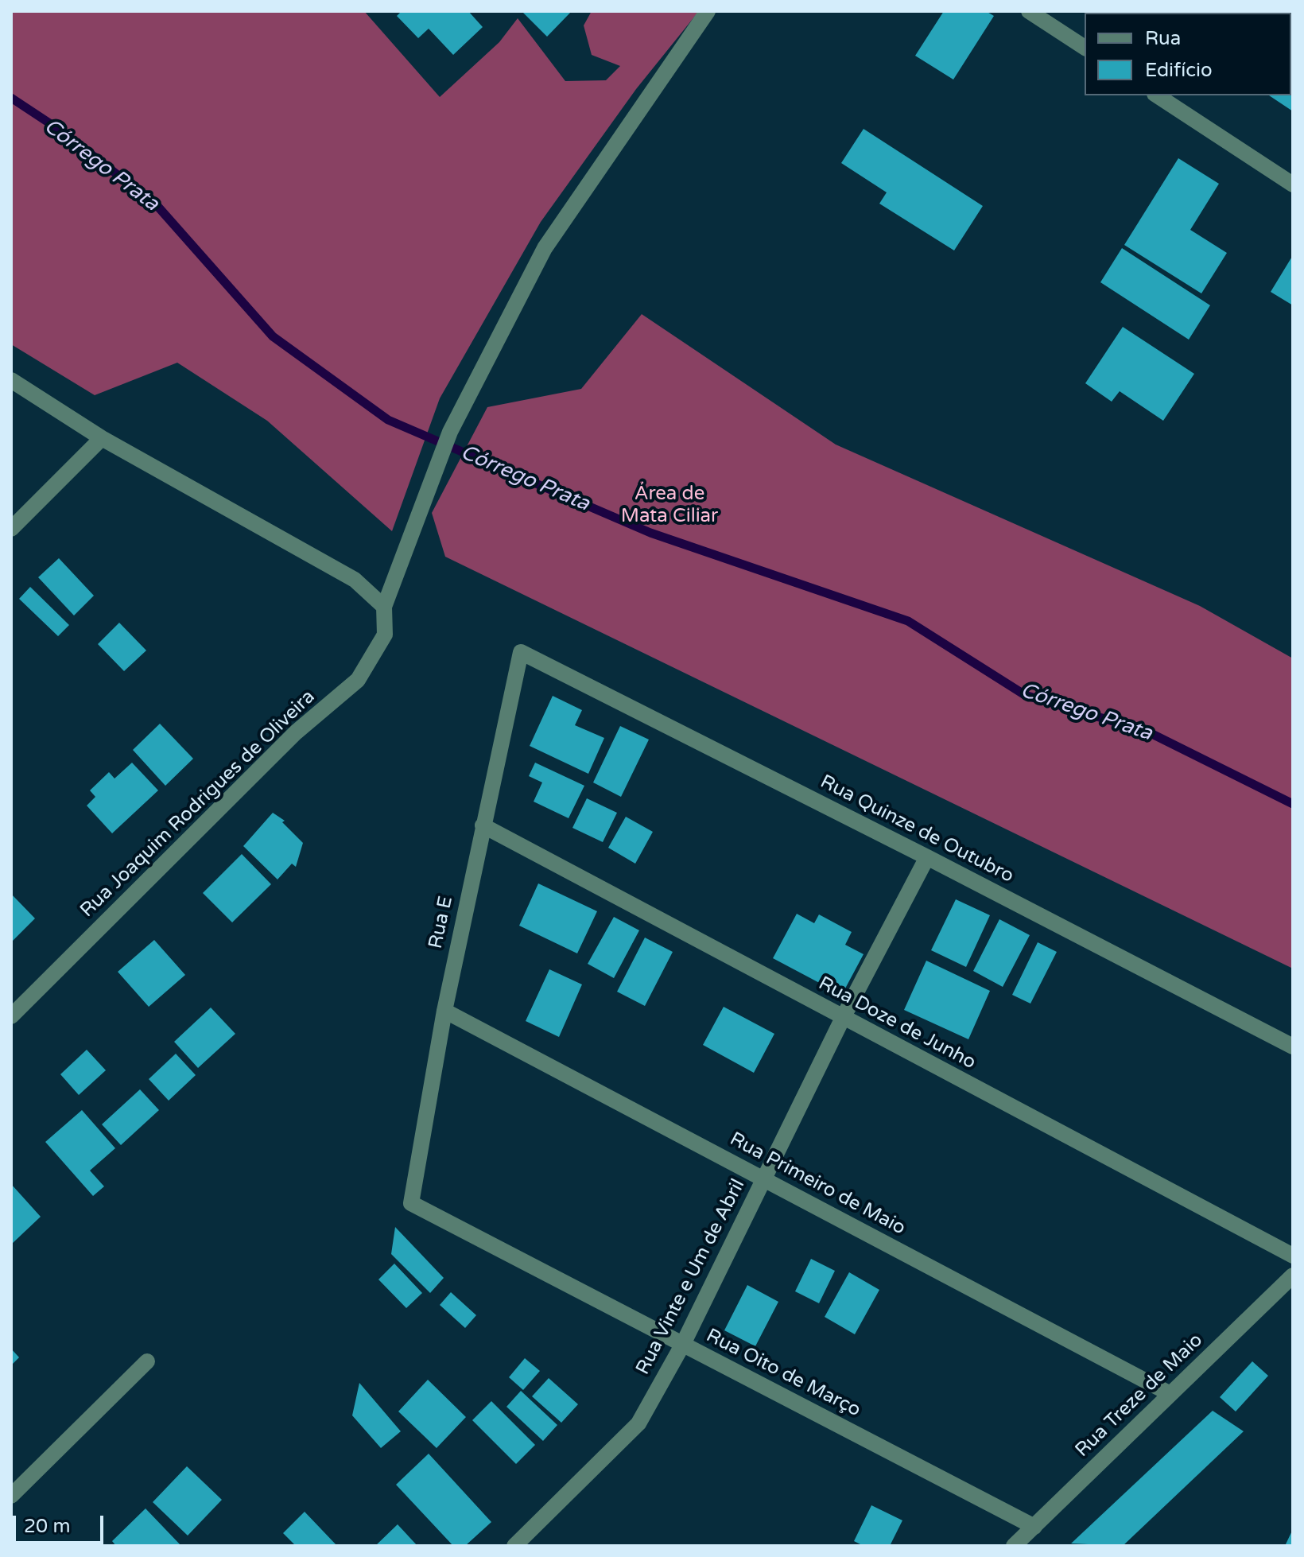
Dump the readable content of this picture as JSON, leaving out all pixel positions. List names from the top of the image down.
{
  "streets": {
    "street": [
      "Rua Joaquim Rodrigues de Oliveira",
      "Rua Quinze de Outubro",
      "Rua E",
      "Rua Doze de Junho",
      "Rua Primeiro de Maio",
      "Rua Vinte e Um de Abril",
      "Rua Oito de Março",
      "Rua Treze de Maio"
    ]
  },
  "crossings": [
    ["Rua Quinze de Outubro", "Rua E"],
    ["Rua Quinze de Outubro", "Rua Vinte e Um de Abril"],
    ["Rua E", "Rua Doze de Junho"],
    ["Rua E", "Rua Primeiro de Maio"],
    ["Rua E", "Rua Oito de Março"],
    ["Rua Doze de Junho", "Rua Vinte e Um de Abril"],
    ["Rua Primeiro de Maio", "Rua Vinte e Um de Abril"],
    ["Rua Primeiro de Maio", "Rua Treze de Maio"],
    ["Rua Vinte e Um de Abril", "Rua Oito de Março"],
    ["Rua Oito de Março", "Rua Treze de Maio"]
  ],
  "water": ["Córrego Prata"],
  "parks": ["Área de Mata Ciliar"],
  "legend": ["Rua", "Edifício"],
  "scale_bar": "20 m"
}
